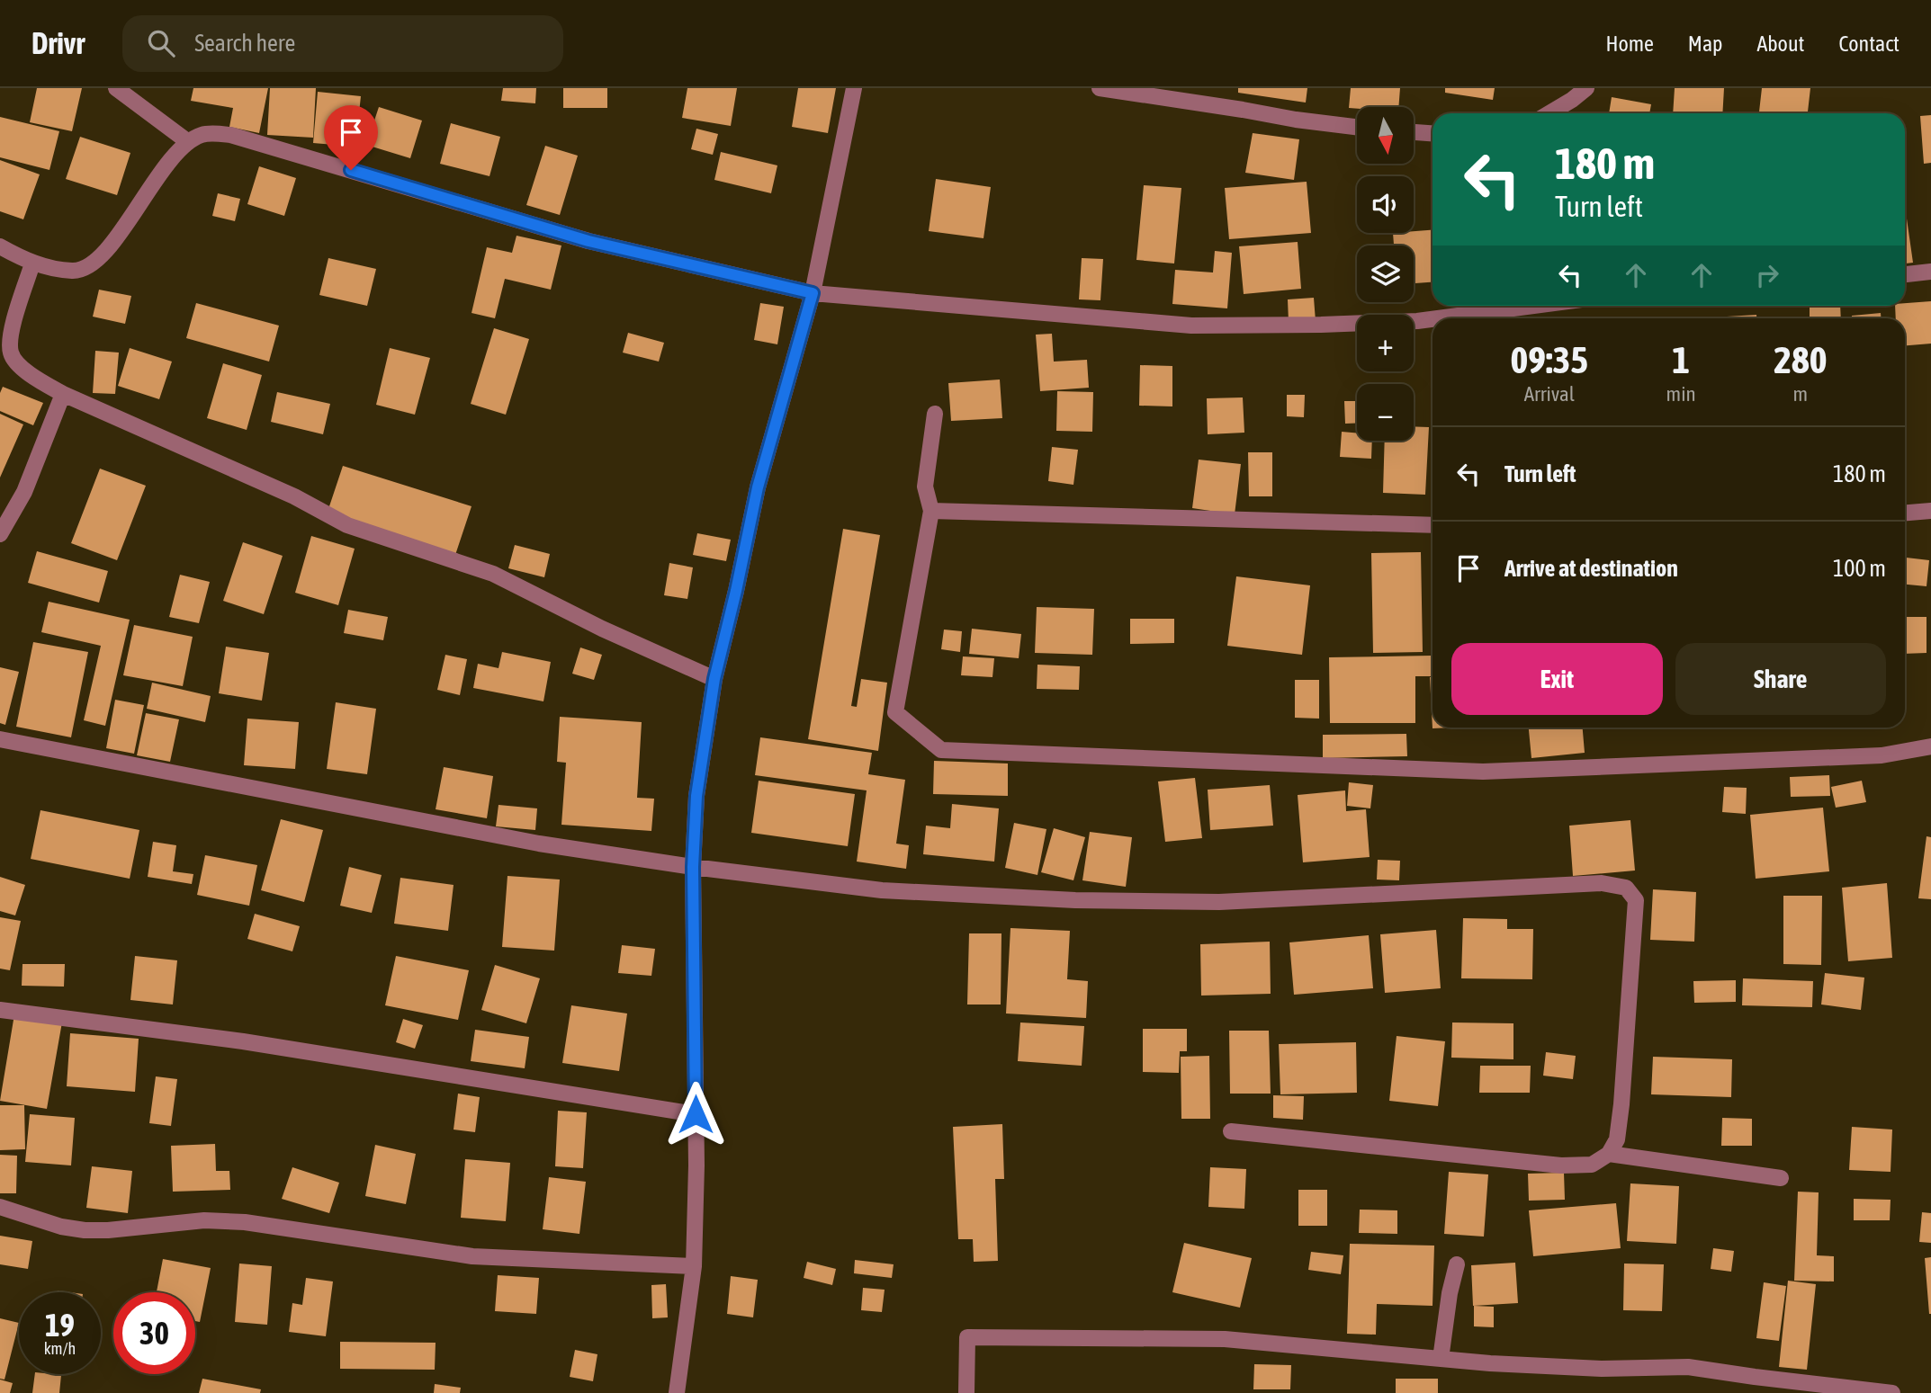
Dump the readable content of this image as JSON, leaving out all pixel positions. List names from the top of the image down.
{
  "north": "bottom",
  "page": {
    "header": "Drivr",
    "search": "Search here",
    "nav": [
      "Home",
      "Map",
      "About",
      "Contact"
    ],
    "map_buttons": ["+", "−"],
    "turn": ["180 m", "Turn left"],
    "eta": [
      "09:35",
      "Arrival",
      "1",
      "min",
      "280",
      "m"
    ],
    "list": [
      {
        "name": "Turn left",
        "value": "180 m"
      },
      {
        "name": "Arrive at destination",
        "value": "100 m"
      }
    ],
    "buttons": ["Exit", "Share"],
    "speed": "19 km/h",
    "limit": "30"
  }
}
